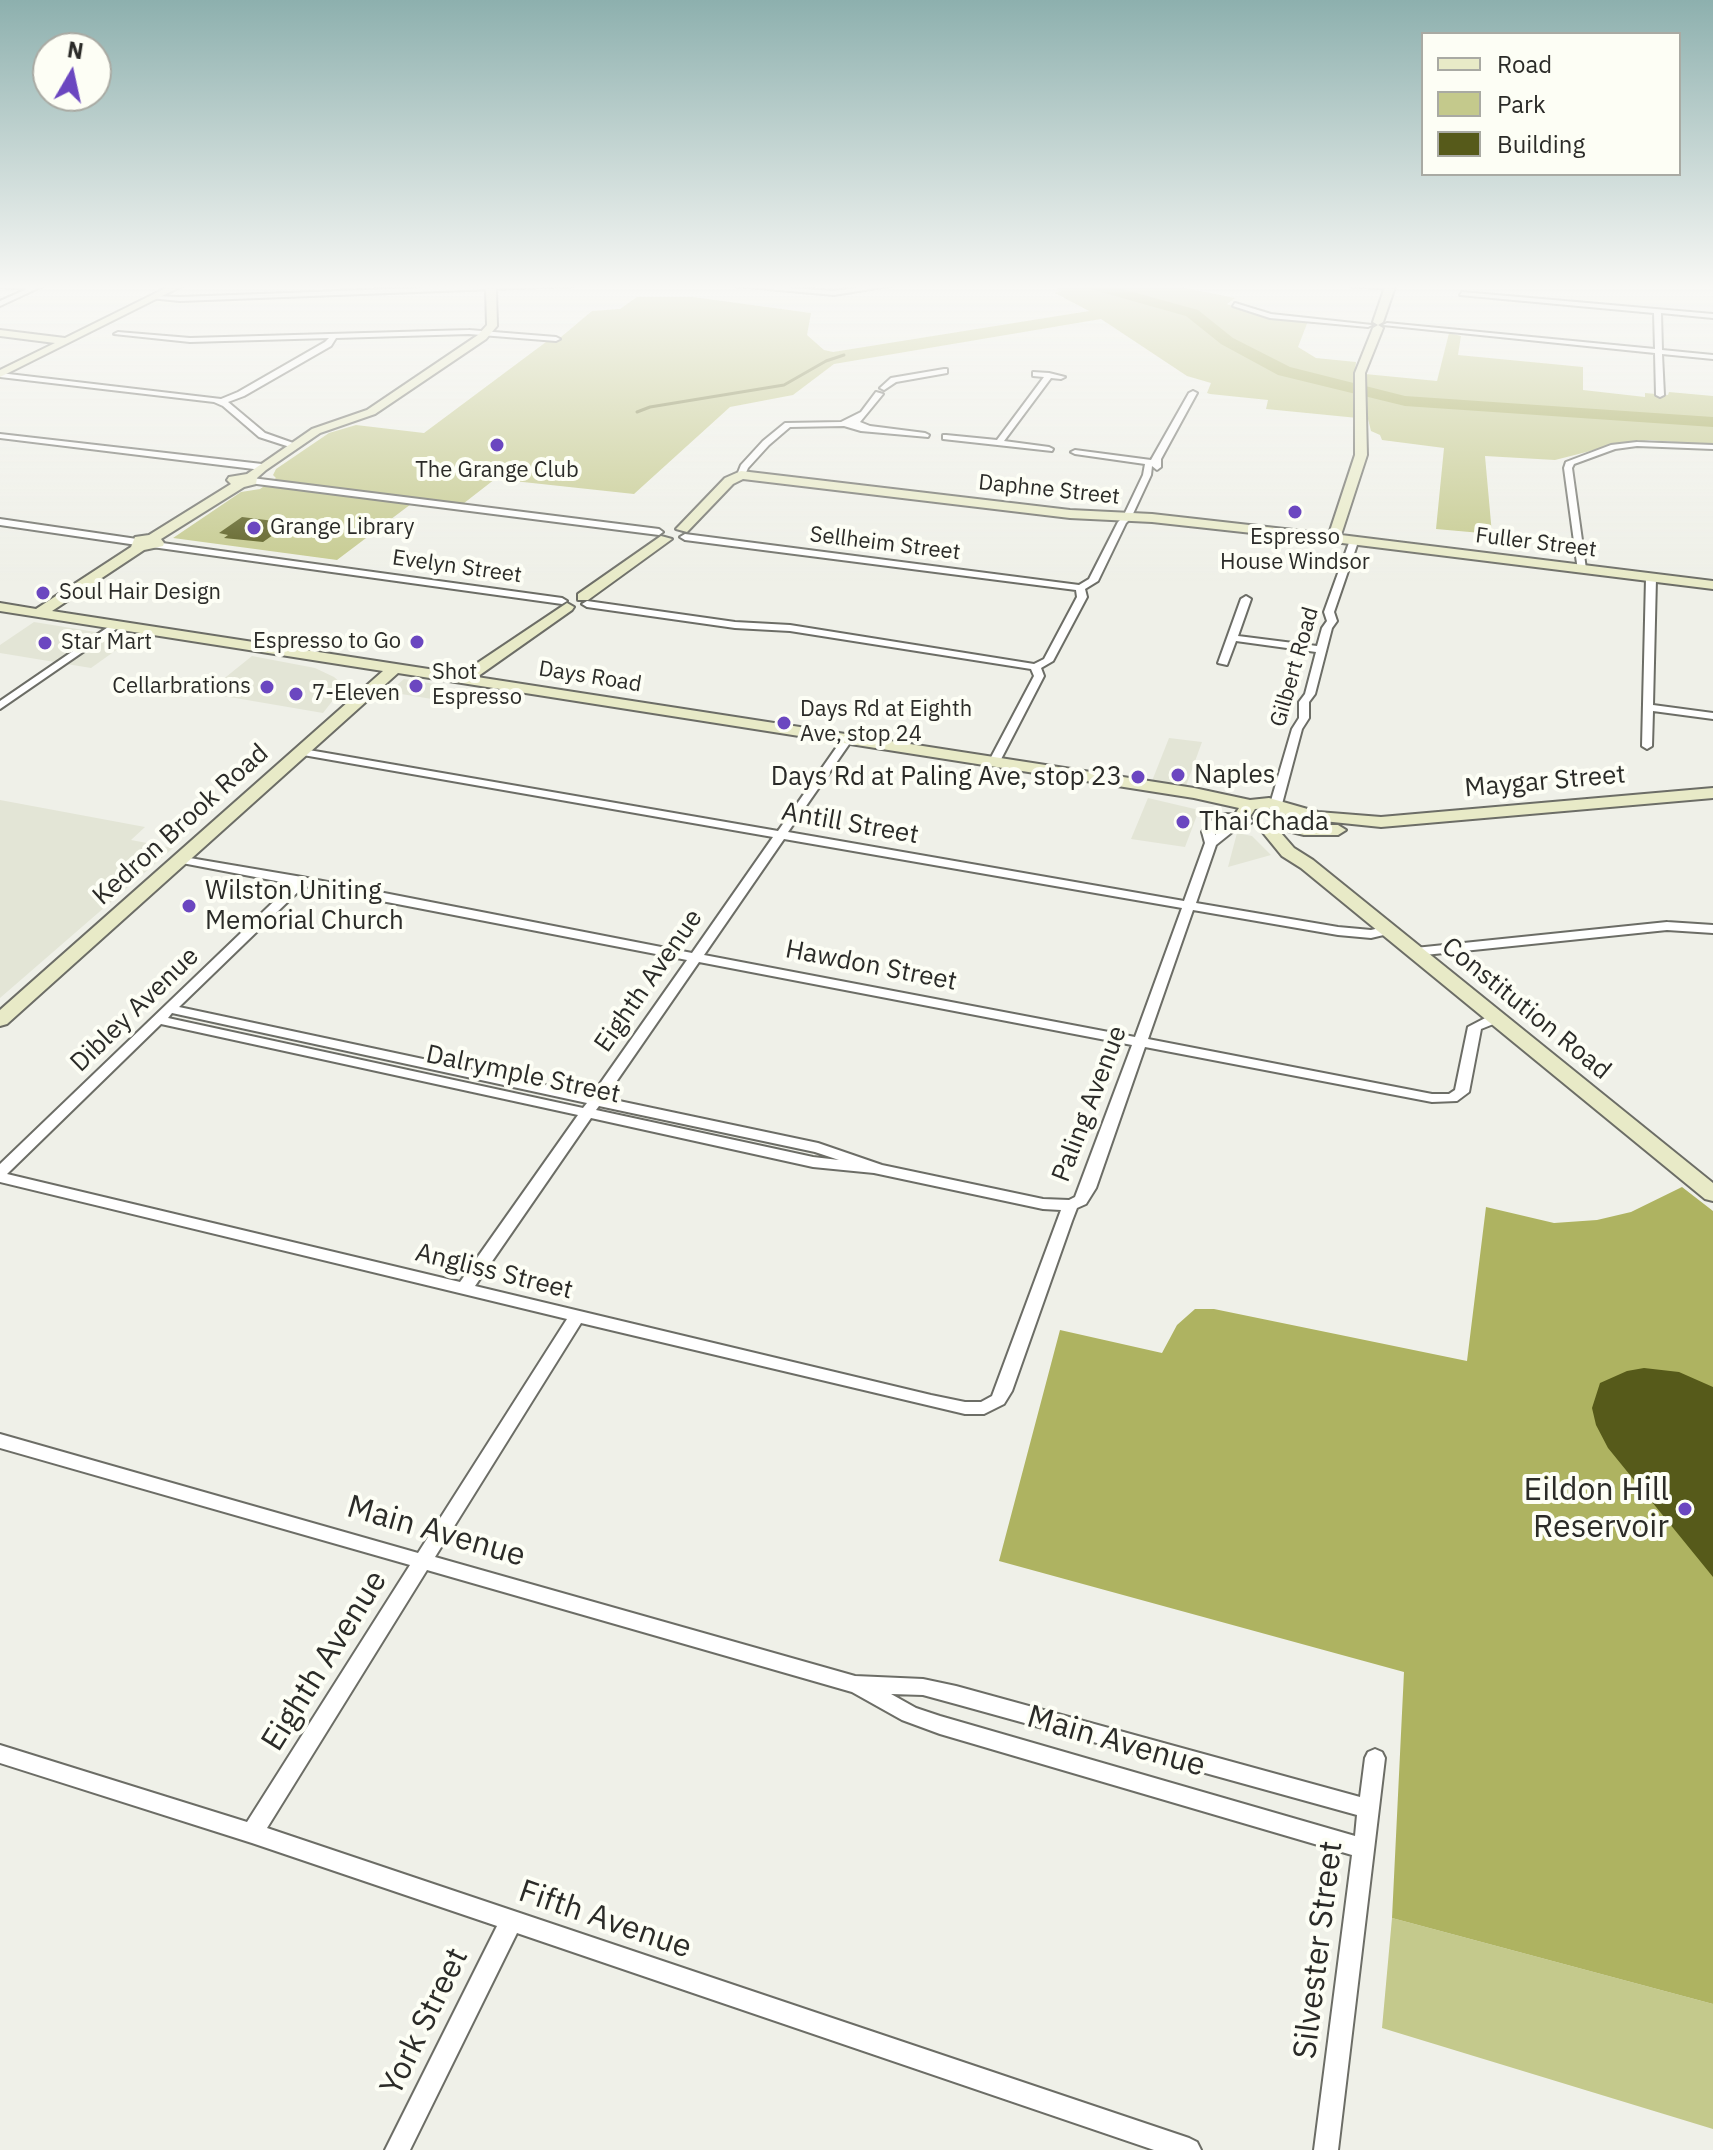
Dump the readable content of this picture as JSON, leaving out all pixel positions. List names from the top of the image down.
{
  "streets": {
    "street": [
      "Daphne Street",
      "Fuller Street",
      "Sellheim Street",
      "Evelyn Street",
      "Gilbert Road",
      "Days Road",
      "Maygar Street",
      "Antill Street",
      "Kedron Brook Road",
      "Hawdon Street",
      "Eighth Avenue",
      "Constitution Road",
      "Dibley Avenue",
      "Dalrymple Street",
      "Paling Avenue",
      "Angliss Street",
      "Main Avenue",
      "Fifth Avenue",
      "Silvester Street",
      "York Street"
    ]
  },
  "crossings": [
    ["Daphne Street", "Fuller Street"],
    ["Daphne Street", "Gilbert Road"],
    ["Fuller Street", "Gilbert Road"],
    ["Days Road", "Kedron Brook Road"],
    ["Days Road", "Eighth Avenue"],
    ["Days Road", "Paling Avenue"],
    ["Maygar Street", "Constitution Road"],
    ["Antill Street", "Kedron Brook Road"],
    ["Antill Street", "Eighth Avenue"],
    ["Antill Street", "Constitution Road"],
    ["Antill Street", "Paling Avenue"],
    ["Kedron Brook Road", "Hawdon Street"],
    ["Hawdon Street", "Eighth Avenue"],
    ["Hawdon Street", "Constitution Road"],
    ["Hawdon Street", "Dibley Avenue"],
    ["Hawdon Street", "Paling Avenue"],
    ["Eighth Avenue", "Dalrymple Street"],
    ["Eighth Avenue", "Angliss Street"],
    ["Eighth Avenue", "Main Avenue"],
    ["Eighth Avenue", "Fifth Avenue"],
    ["Dibley Avenue", "Dalrymple Street"],
    ["Dibley Avenue", "Angliss Street"],
    ["Dalrymple Street", "Paling Avenue"],
    ["Paling Avenue", "Angliss Street"],
    ["Main Avenue", "Silvester Street"],
    ["Fifth Avenue", "York Street"]
  ],
  "places": [
    "The Grange Club",
    "Espresso House Windsor",
    "Grange Library",
    "Soul Hair Design",
    "Espresso to Go",
    "Star Mart",
    "Shot Espresso",
    "Cellarbrations",
    "7-Eleven",
    "Days Rd at Eighth Ave, stop 24",
    "Naples",
    "Days Rd at Paling Ave, stop 23",
    "Thai Chada",
    "Wilston Uniting Memorial Church",
    "Eildon Hill Reservoir"
  ],
  "legend": ["Road", "Park", "Building"],
  "north": "top"
}
